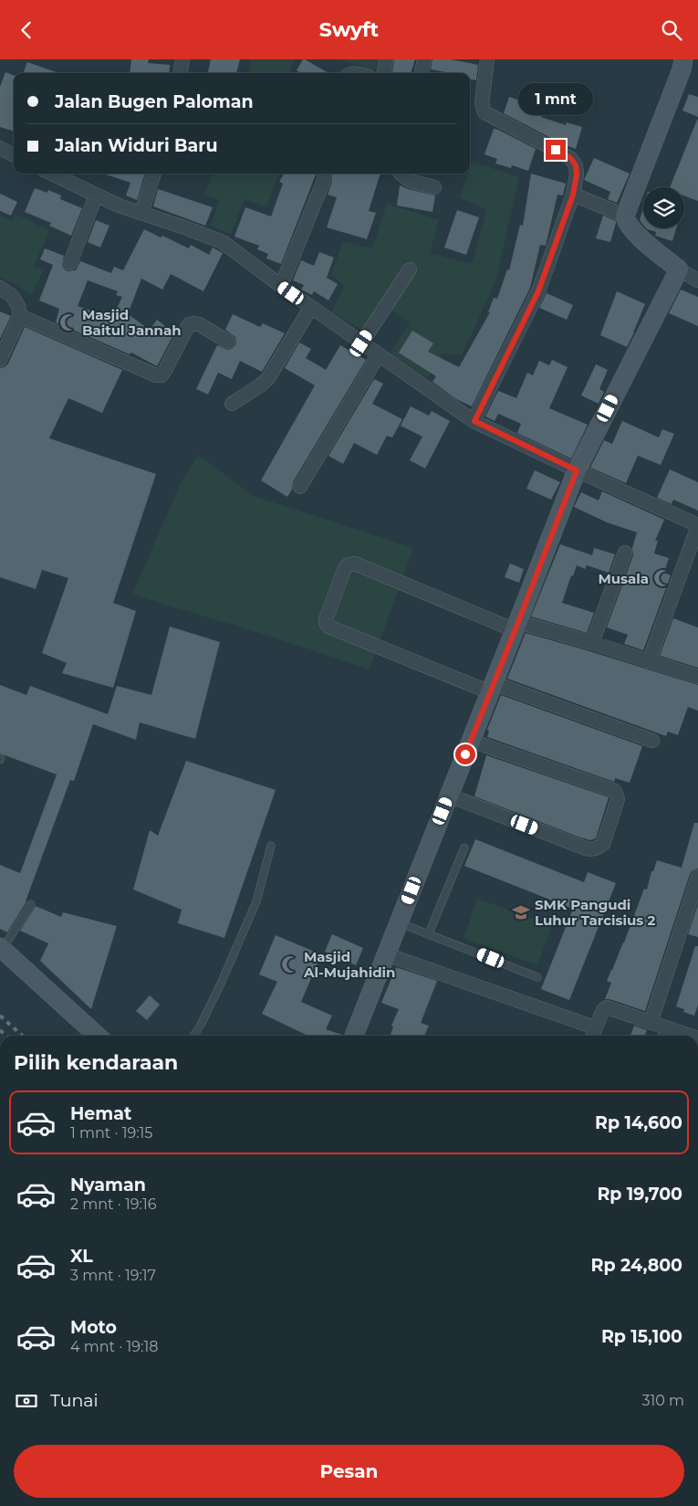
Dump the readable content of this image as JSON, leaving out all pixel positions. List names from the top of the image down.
{
  "places": {
    "mosque": ["Masjid Baitul Jannah", "Musala", "Masjid Al-Mujahidin"],
    "school or university": ["SMK Pangudi Luhur Tarcisius 2"]
  },
  "page": {
    "header": "Swyft",
    "banner": ["Jalan Bugen Paloman", "Jalan Widuri Baru"],
    "bubble": "1 mnt",
    "heading": "Pilih kendaraan",
    "list": [
      {
        "name": "Hemat",
        "note": "1 mnt · 19:15",
        "value": "Rp 14,600"
      },
      {
        "name": "Nyaman",
        "note": "2 mnt · 19:16",
        "value": "Rp 19,700"
      },
      {
        "name": "XL",
        "note": "3 mnt · 19:17",
        "value": "Rp 24,800"
      },
      {
        "name": "Moto",
        "note": "4 mnt · 19:18",
        "value": "Rp 15,100"
      }
    ],
    "pay": ["Tunai", "310 m"],
    "buttons": "Pesan"
  }
}
